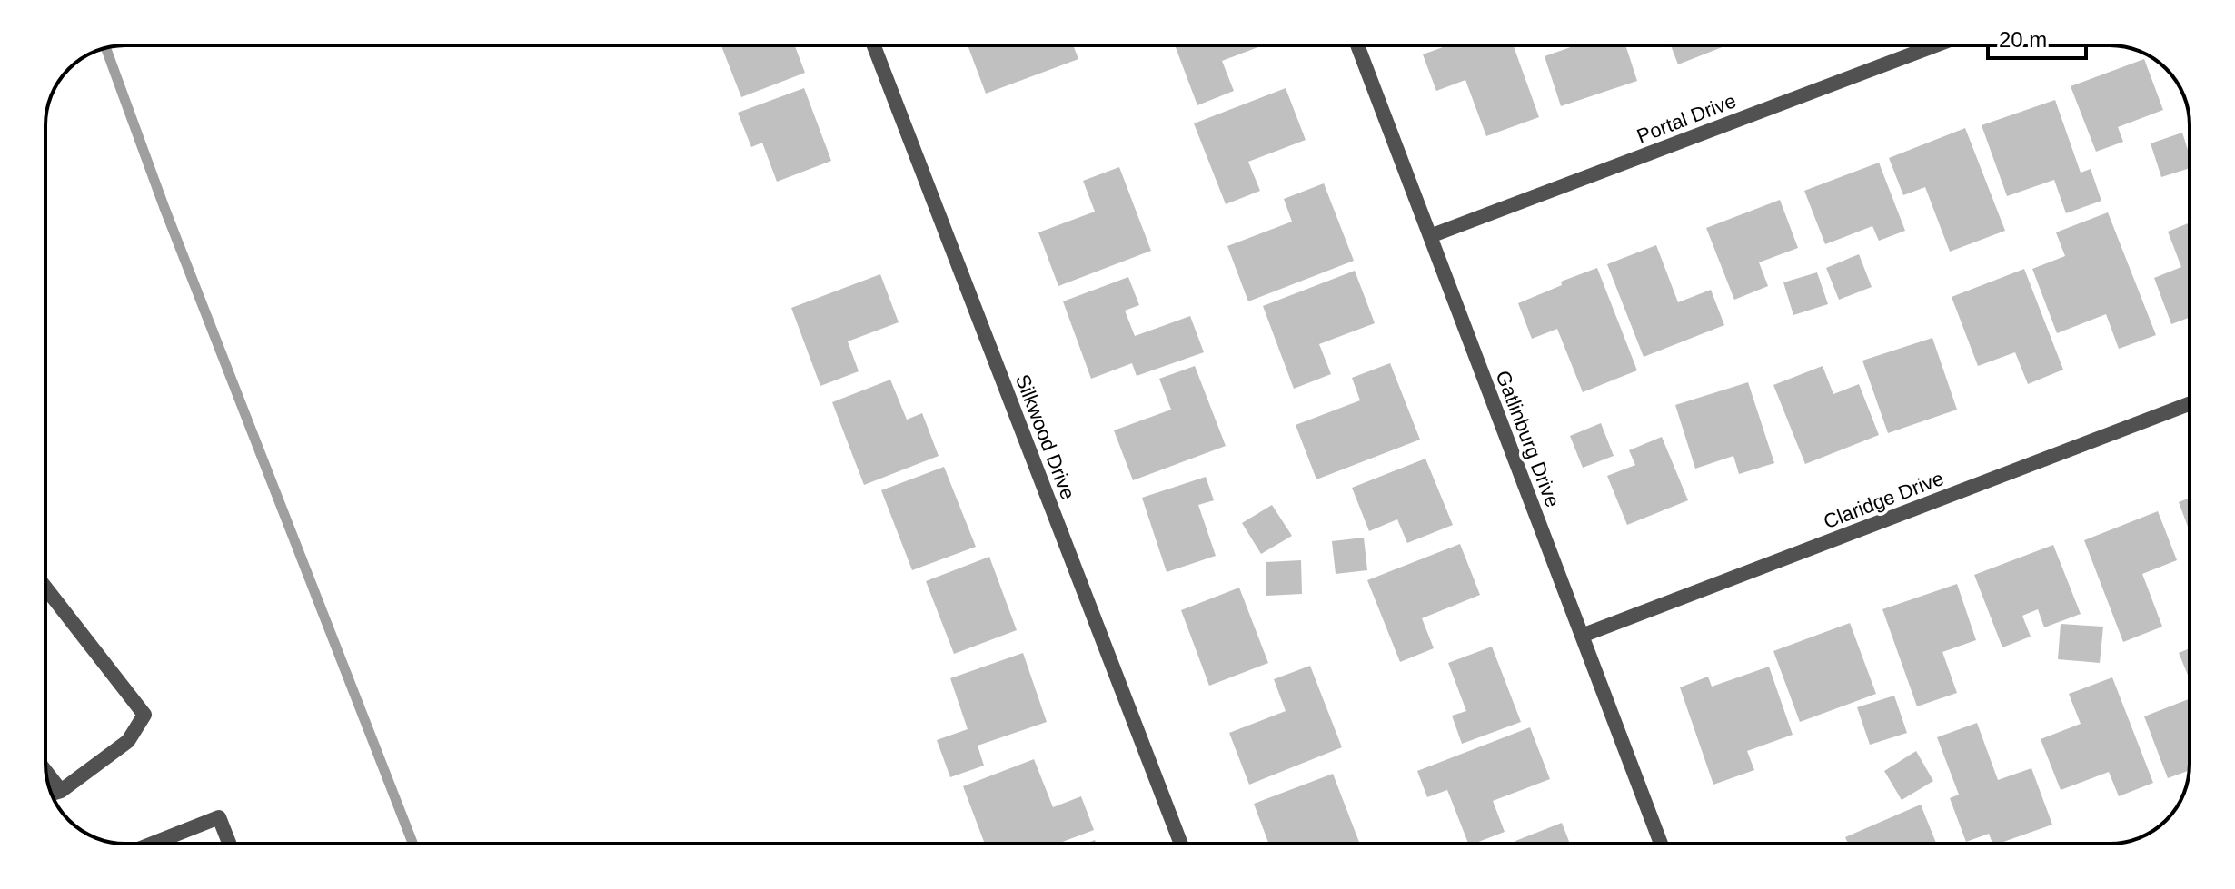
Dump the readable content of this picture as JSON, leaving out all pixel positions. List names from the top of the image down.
{
  "streets": {
    "street": [
      "Portal Drive",
      "Silkwood Drive",
      "Gatlinburg Drive",
      "Claridge Drive"
    ]
  },
  "crossings": [
    ["Portal Drive", "Gatlinburg Drive"],
    ["Gatlinburg Drive", "Claridge Drive"]
  ],
  "scale_bar": "20 m"
}
